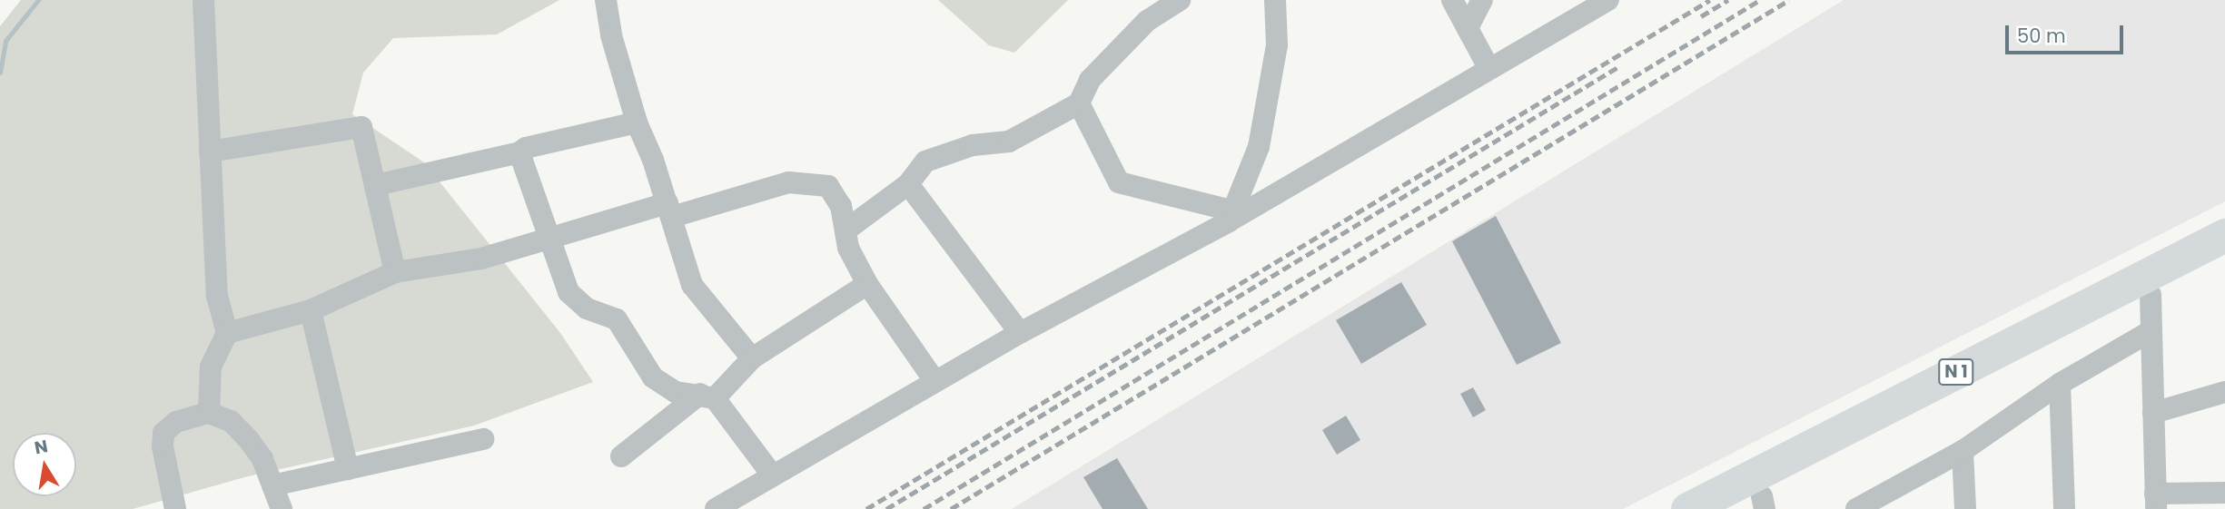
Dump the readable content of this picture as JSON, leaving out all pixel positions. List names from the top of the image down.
{
  "streets": {
    "highway": ["N 1"]
  },
  "scale_bar": "50 m",
  "north": "top"
}
